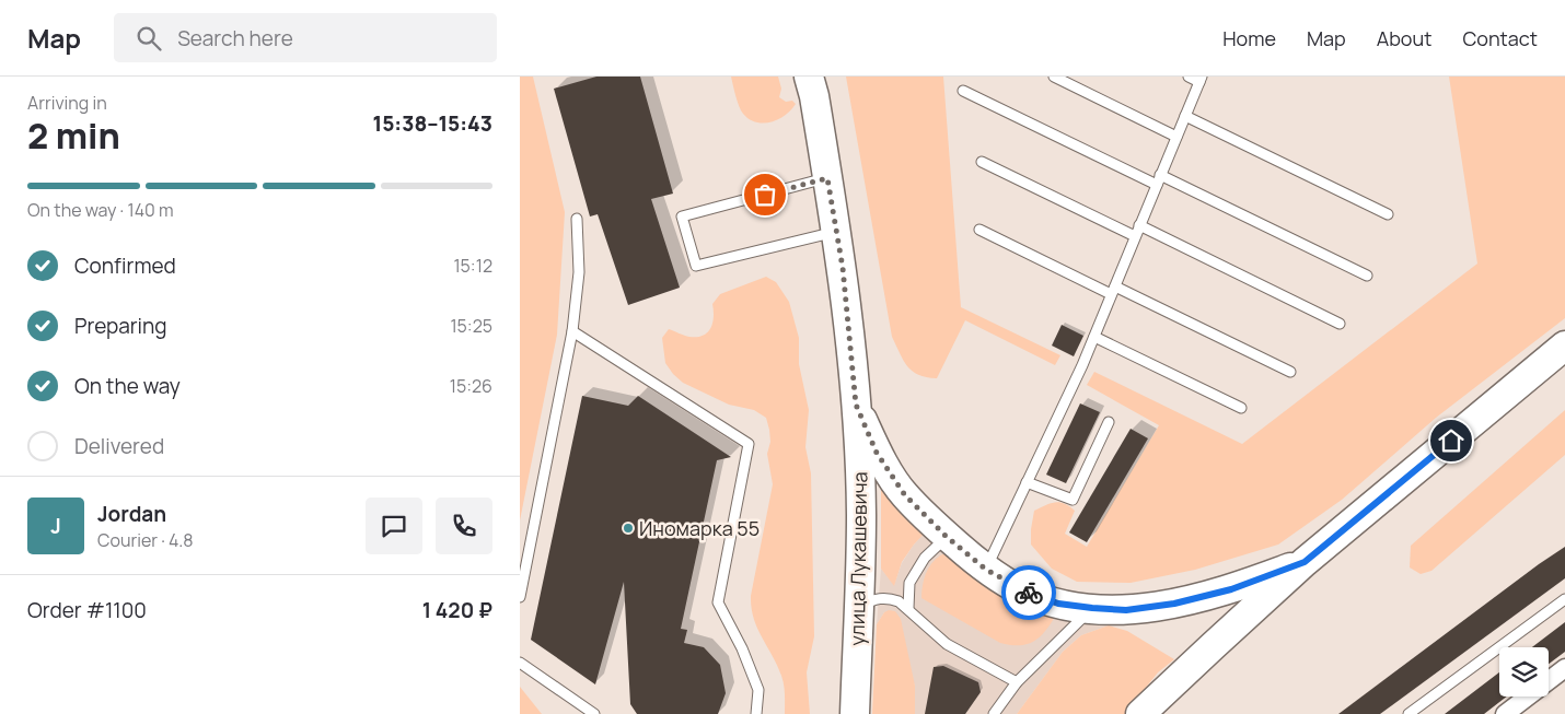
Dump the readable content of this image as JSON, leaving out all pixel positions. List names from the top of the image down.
{
  "streets": {
    "main road": ["улица Лукашевича"]
  },
  "places": ["Иномарка 55"],
  "page": {
    "header": "Map",
    "search": "Search here",
    "nav": [
      "Home",
      "Map",
      "About",
      "Contact"
    ],
    "heading": ["2 min", "Arriving in", "15:38–15:43"],
    "panel": [
      "Jordan",
      "Courier · 4.8",
      "Order #1100",
      "1 420 ₽"
    ],
    "bar": "On the way · 140 m",
    "list": [
      ["Confirmed", "15:12"],
      ["Preparing", "15:25"],
      ["On the way", "15:26"],
      "Delivered"
    ],
    "round": "J"
  }
}
